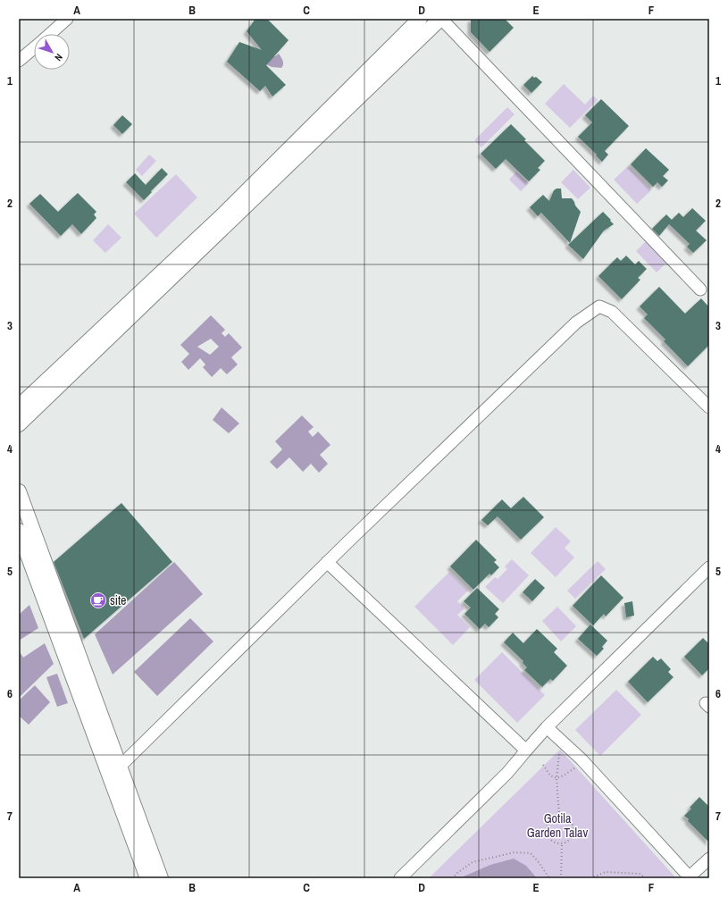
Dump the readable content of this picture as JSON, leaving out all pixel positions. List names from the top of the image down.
{
  "parks": ["Gotila Garden Talav"],
  "places": {
    "cafe": ["site"]
  },
  "north": "bottom right",
  "grid": {
    "columns": [
      "A",
      "B",
      "C",
      "D",
      "E",
      "F"
    ],
    "rows": [
      "1",
      "2",
      "3",
      "4",
      "5",
      "6",
      "7"
    ]
  }
}
